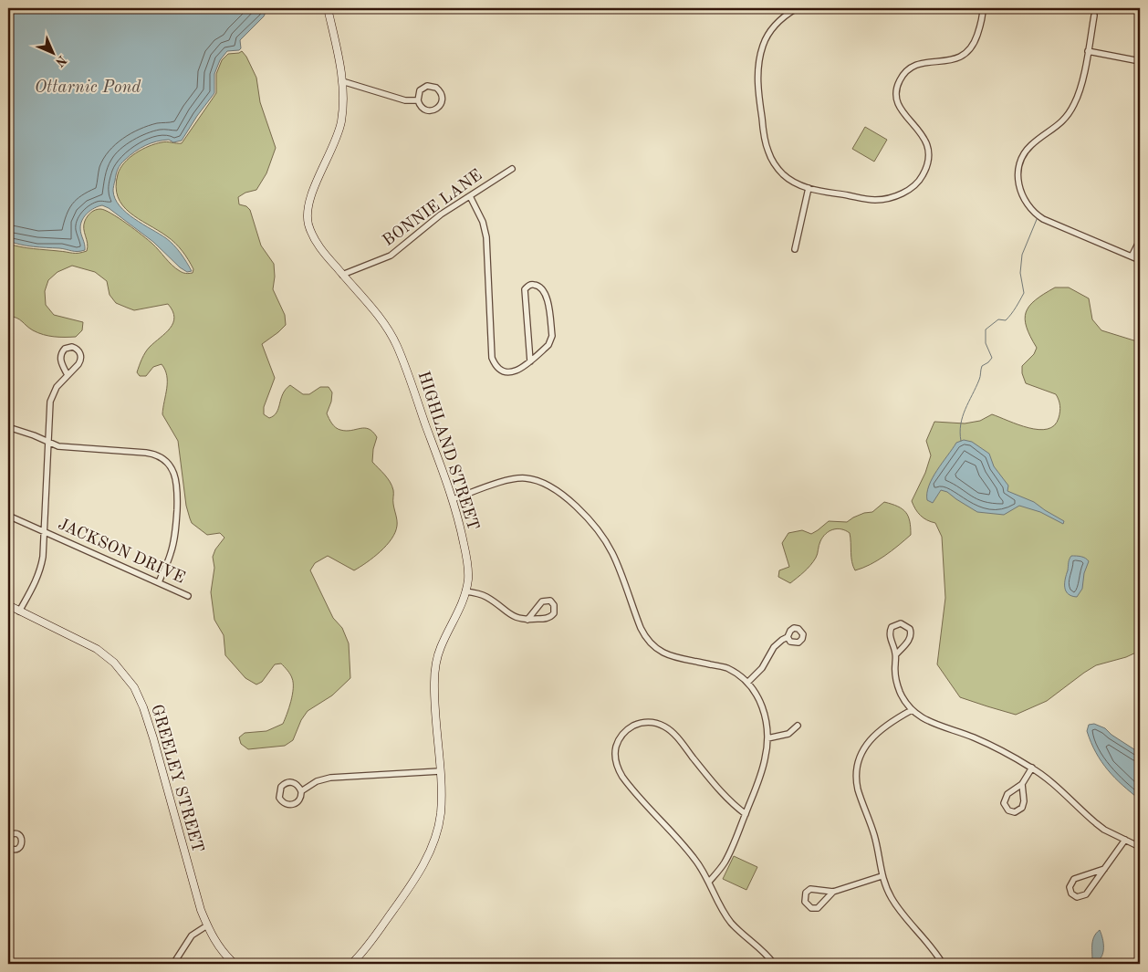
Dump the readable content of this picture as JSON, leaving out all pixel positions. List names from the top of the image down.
{
  "streets": {
    "street": [
      "BONNIE LANE",
      "HIGHLAND STREET",
      "JACKSON DRIVE",
      "GREELEY STREET"
    ]
  },
  "crossings": [
    ["BONNIE LANE", "HIGHLAND STREET"]
  ],
  "water": ["Ottarnic Pond"],
  "north": "bottom right"
}
